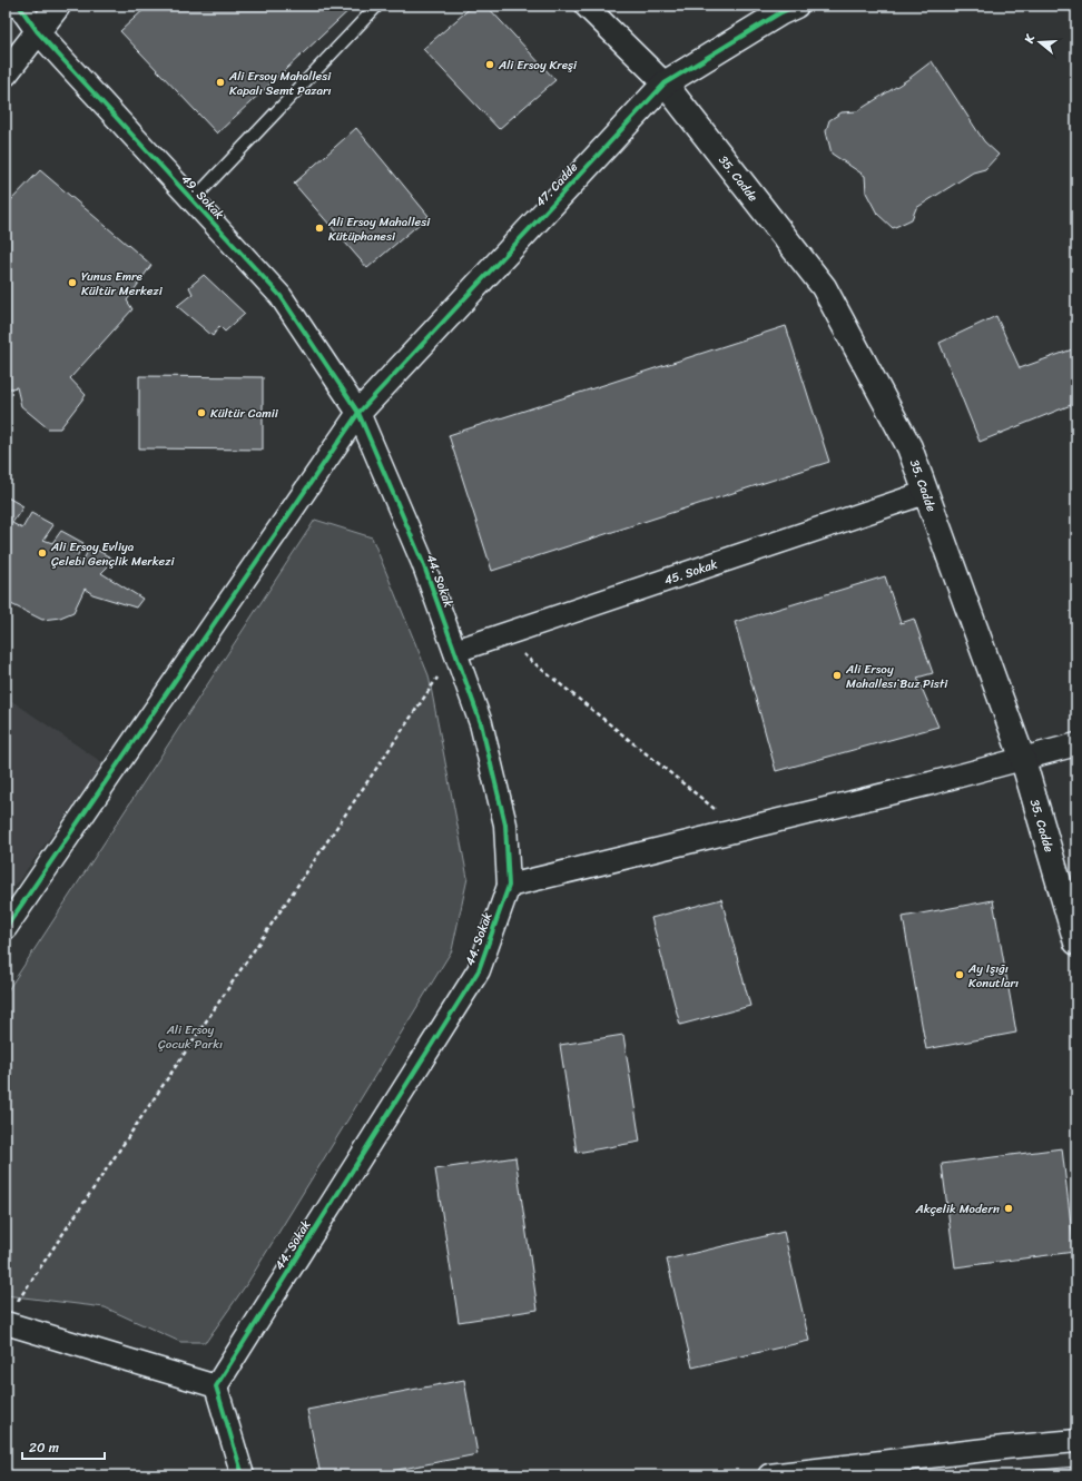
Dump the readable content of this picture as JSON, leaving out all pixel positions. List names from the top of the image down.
{
  "streets": {
    "street": [
      "35. Cadde",
      "47. Cadde",
      "49. Sokak",
      "45. Sokak",
      "44. Sokak"
    ]
  },
  "crossings": [
    ["35. Cadde", "47. Cadde"],
    ["35. Cadde", "45. Sokak"],
    ["47. Cadde", "49. Sokak"],
    ["47. Cadde", "44. Sokak"],
    ["49. Sokak", "44. Sokak"],
    ["45. Sokak", "44. Sokak"]
  ],
  "parks": ["Ali Ersoy Çocuk Parkı"],
  "places": [
    "Ali Ersoy Kreşi",
    "Ali Ersoy Mahallesi Kapalı Semt Pazarı",
    "Ali Ersoy Mahallesi Kütüphanesi",
    "Yunus Emre Kültür Merkezi",
    "Kültür Camii",
    "Ali Ersoy Evliya Çelebi Gençlik Merkezi",
    "Ali Ersoy Mahallesi̇ Buz Pisti",
    "Ay Işığı Konutları",
    "Akçelik Modern"
  ],
  "scale_bar": "20 m",
  "north": "left"
}
